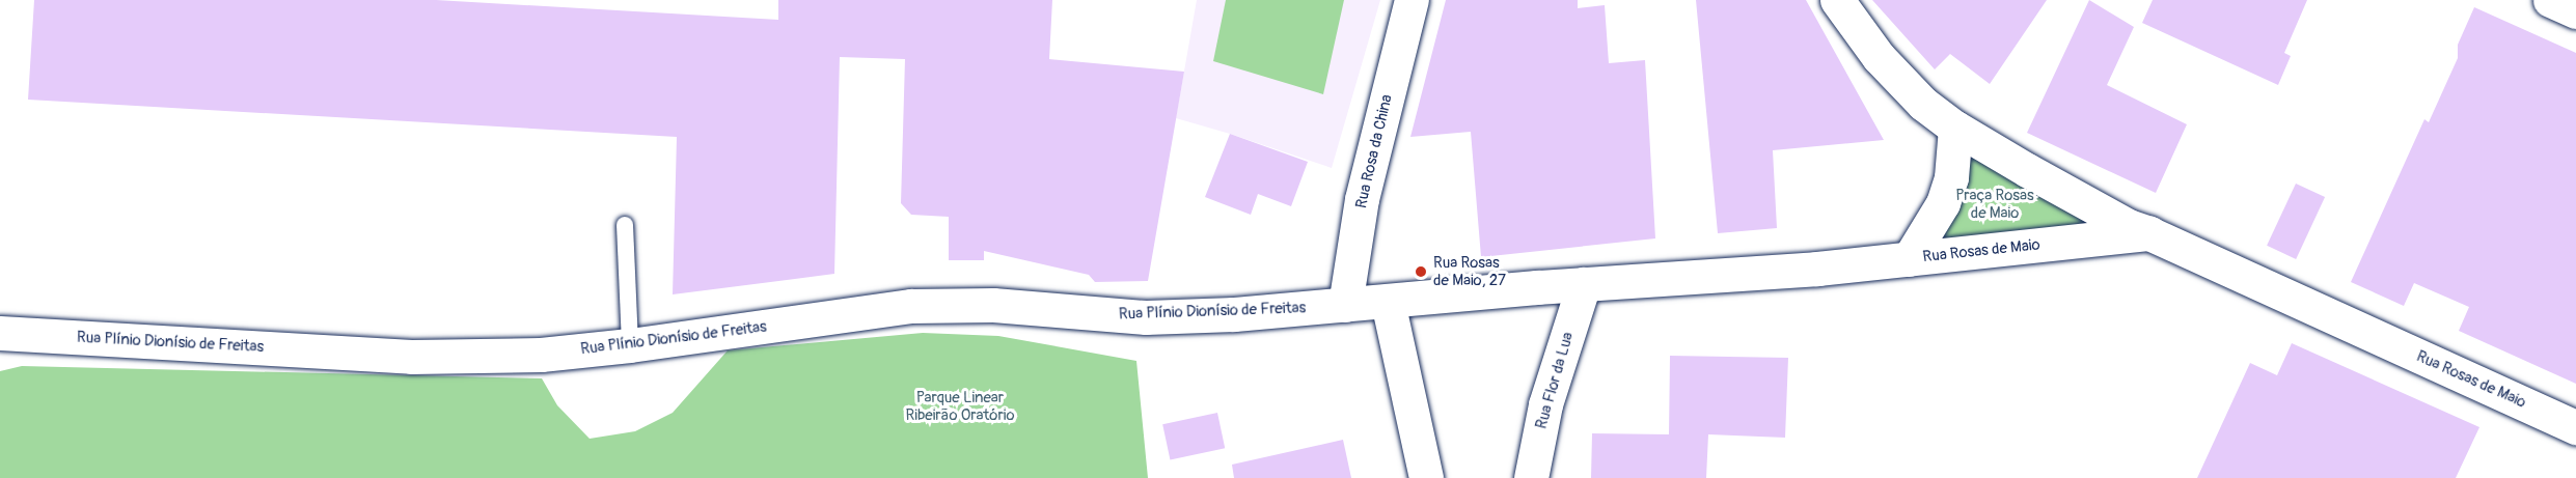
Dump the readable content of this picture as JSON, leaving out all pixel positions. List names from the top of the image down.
{
  "streets": {
    "street": [
      "Rua Rosa da China",
      "Rua Rosas de Maio",
      "Rua Plínio Dionísio de Freitas",
      "Rua Flor da Lua"
    ]
  },
  "crossings": [
    ["Rua Rosa da China", "Rua Rosas de Maio"],
    ["Rua Rosa da China", "Rua Plínio Dionísio de Freitas"],
    ["Rua Rosas de Maio", "Rua Plínio Dionísio de Freitas"],
    ["Rua Rosas de Maio", "Rua Flor da Lua"]
  ],
  "parks": ["Praça Rosas de Maio", "Parque Linear Ribeirão Oratório"],
  "places": ["Rua Rosas de Maio, 27"]
}
